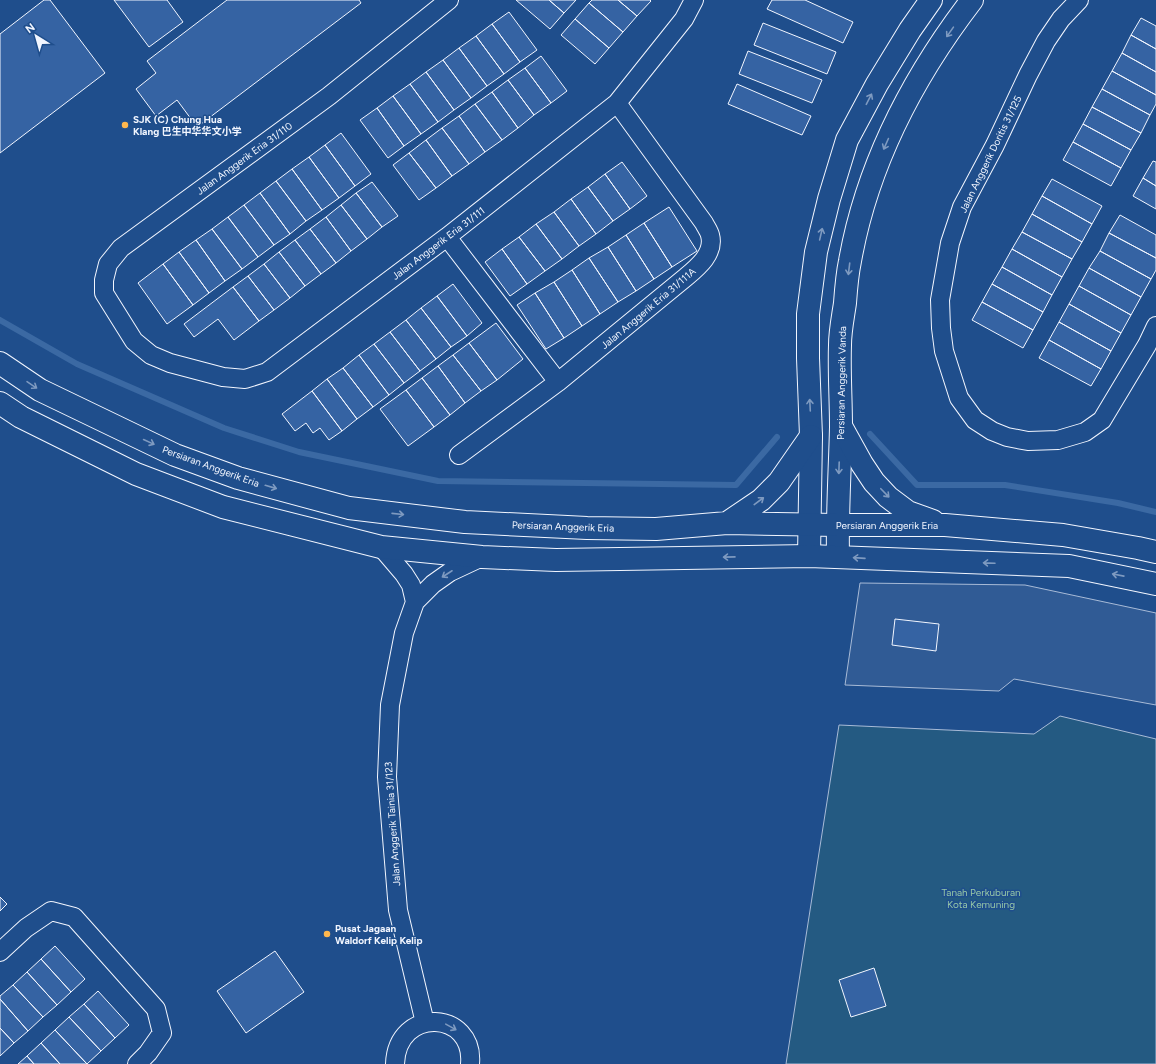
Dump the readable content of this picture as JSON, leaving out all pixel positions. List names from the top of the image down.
{
  "streets": {
    "main road": ["Persiaran Anggerik Vanda", "Persiaran Anggerik Eria"],
    "street": [
      "Jalan Anggerik Doritis 31/125",
      "Jalan Anggerik Eria 31/110",
      "Jalan Anggerik Eria 31/111",
      "Jalan Anggerik Eria 31/111A",
      "Jalan Anggerik Tainia 31/123"
    ]
  },
  "crossings": [
    ["Jalan Anggerik Eria 31/110", "Jalan Anggerik Eria 31/111"],
    ["Jalan Anggerik Eria 31/111", "Jalan Anggerik Eria 31/111A"],
    ["Persiaran Anggerik Vanda", "Persiaran Anggerik Eria"]
  ],
  "parks": ["Tanah Perkuburan Kota Kemuning"],
  "places": ["SJK (C) Chung Hua Klang 巴生中华华文小学", "Pusat Jagaan Waldorf Kelip Kelip"],
  "north": "top left"
}
